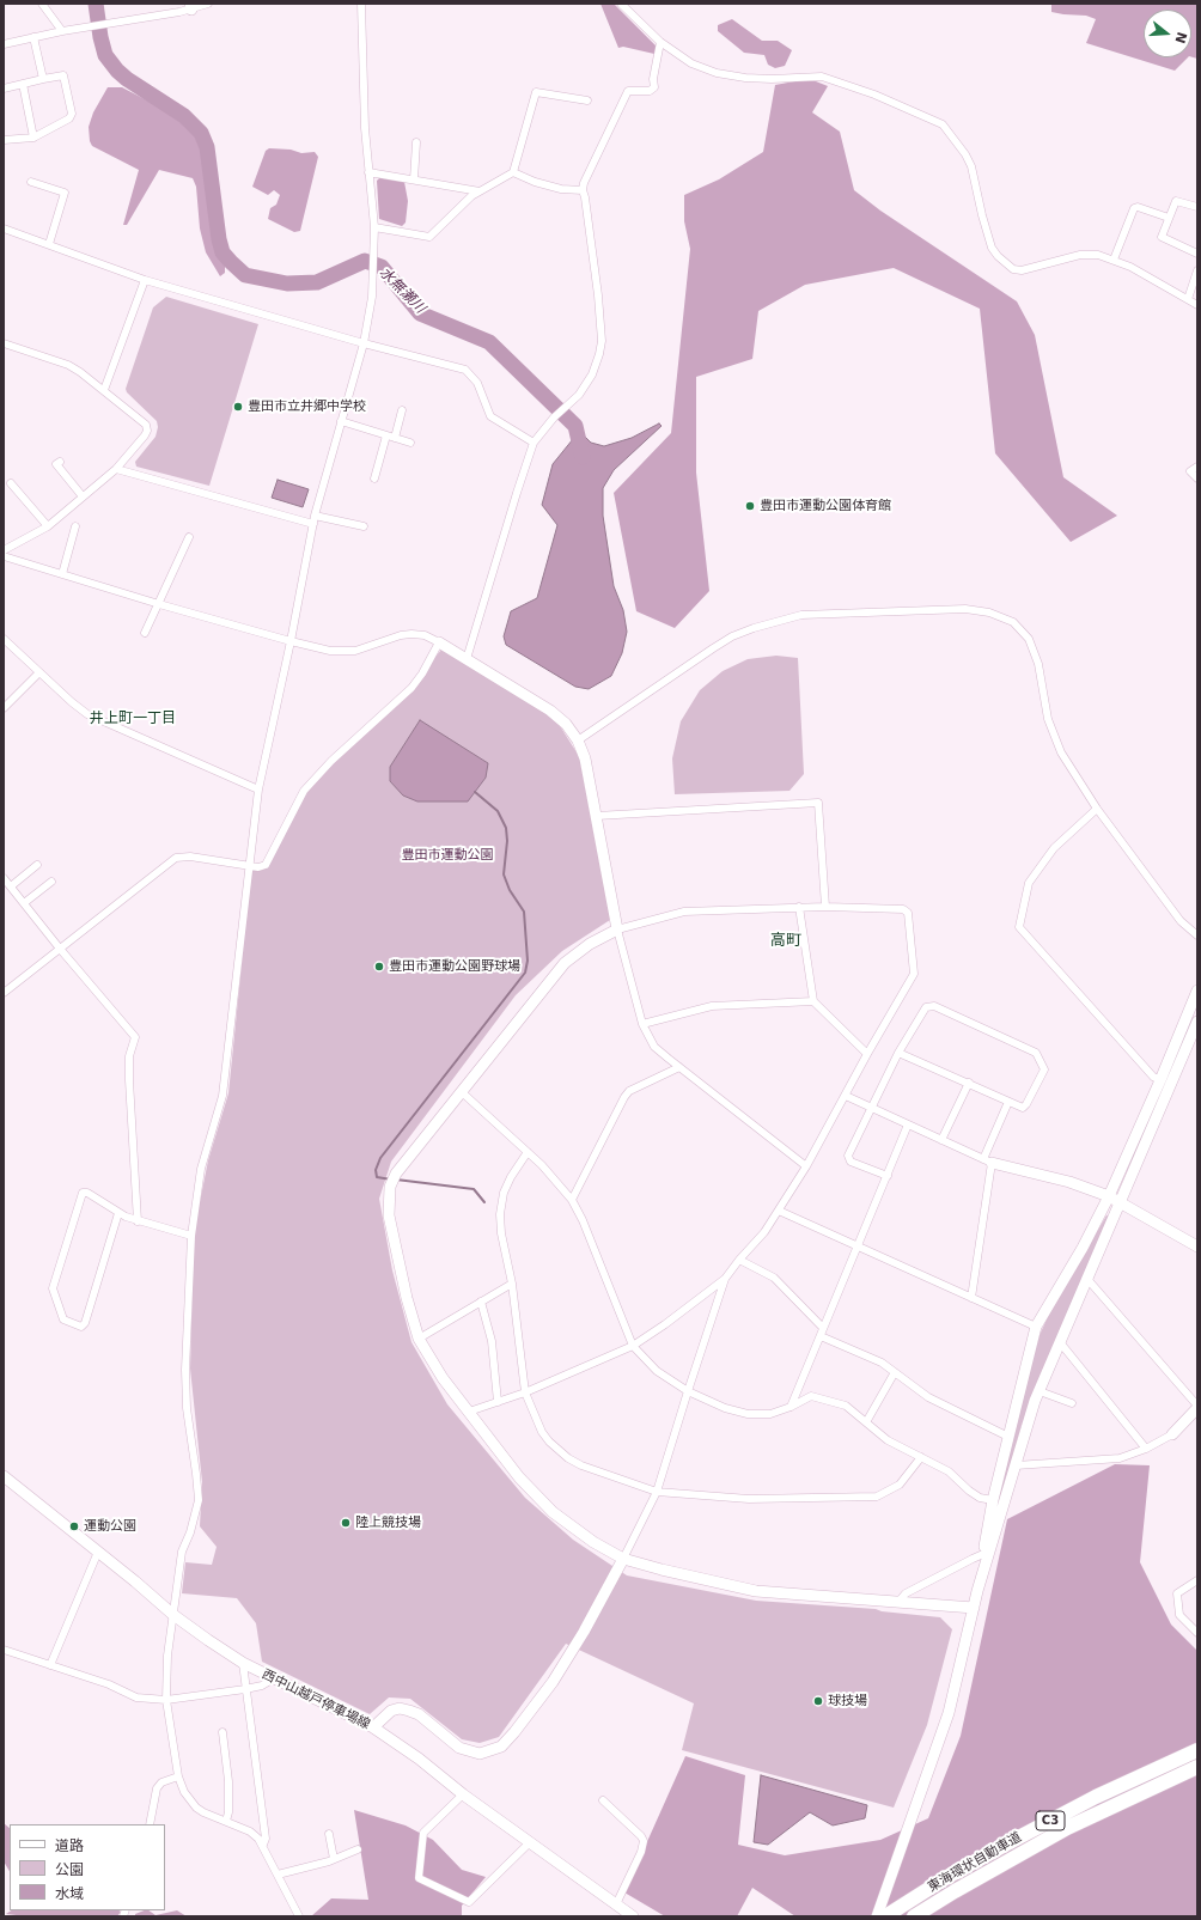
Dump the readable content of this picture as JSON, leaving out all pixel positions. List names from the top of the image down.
{
  "streets": {
    "highway": ["C3", "東海環状自動車道"],
    "street": ["西中山越戸停車場線"]
  },
  "districts": ["井上町一丁目", "高町"],
  "water": ["水無瀬川"],
  "parks": ["豊田市運動公園"],
  "places": [
    "豊田市立井郷中学校",
    "豊田市運動公園体育館",
    "豊田市運動公園野球場",
    "陸上競技場",
    "運動公園",
    "球技場"
  ],
  "legend": ["道路", "公園", "水域"],
  "north": "right"
}
